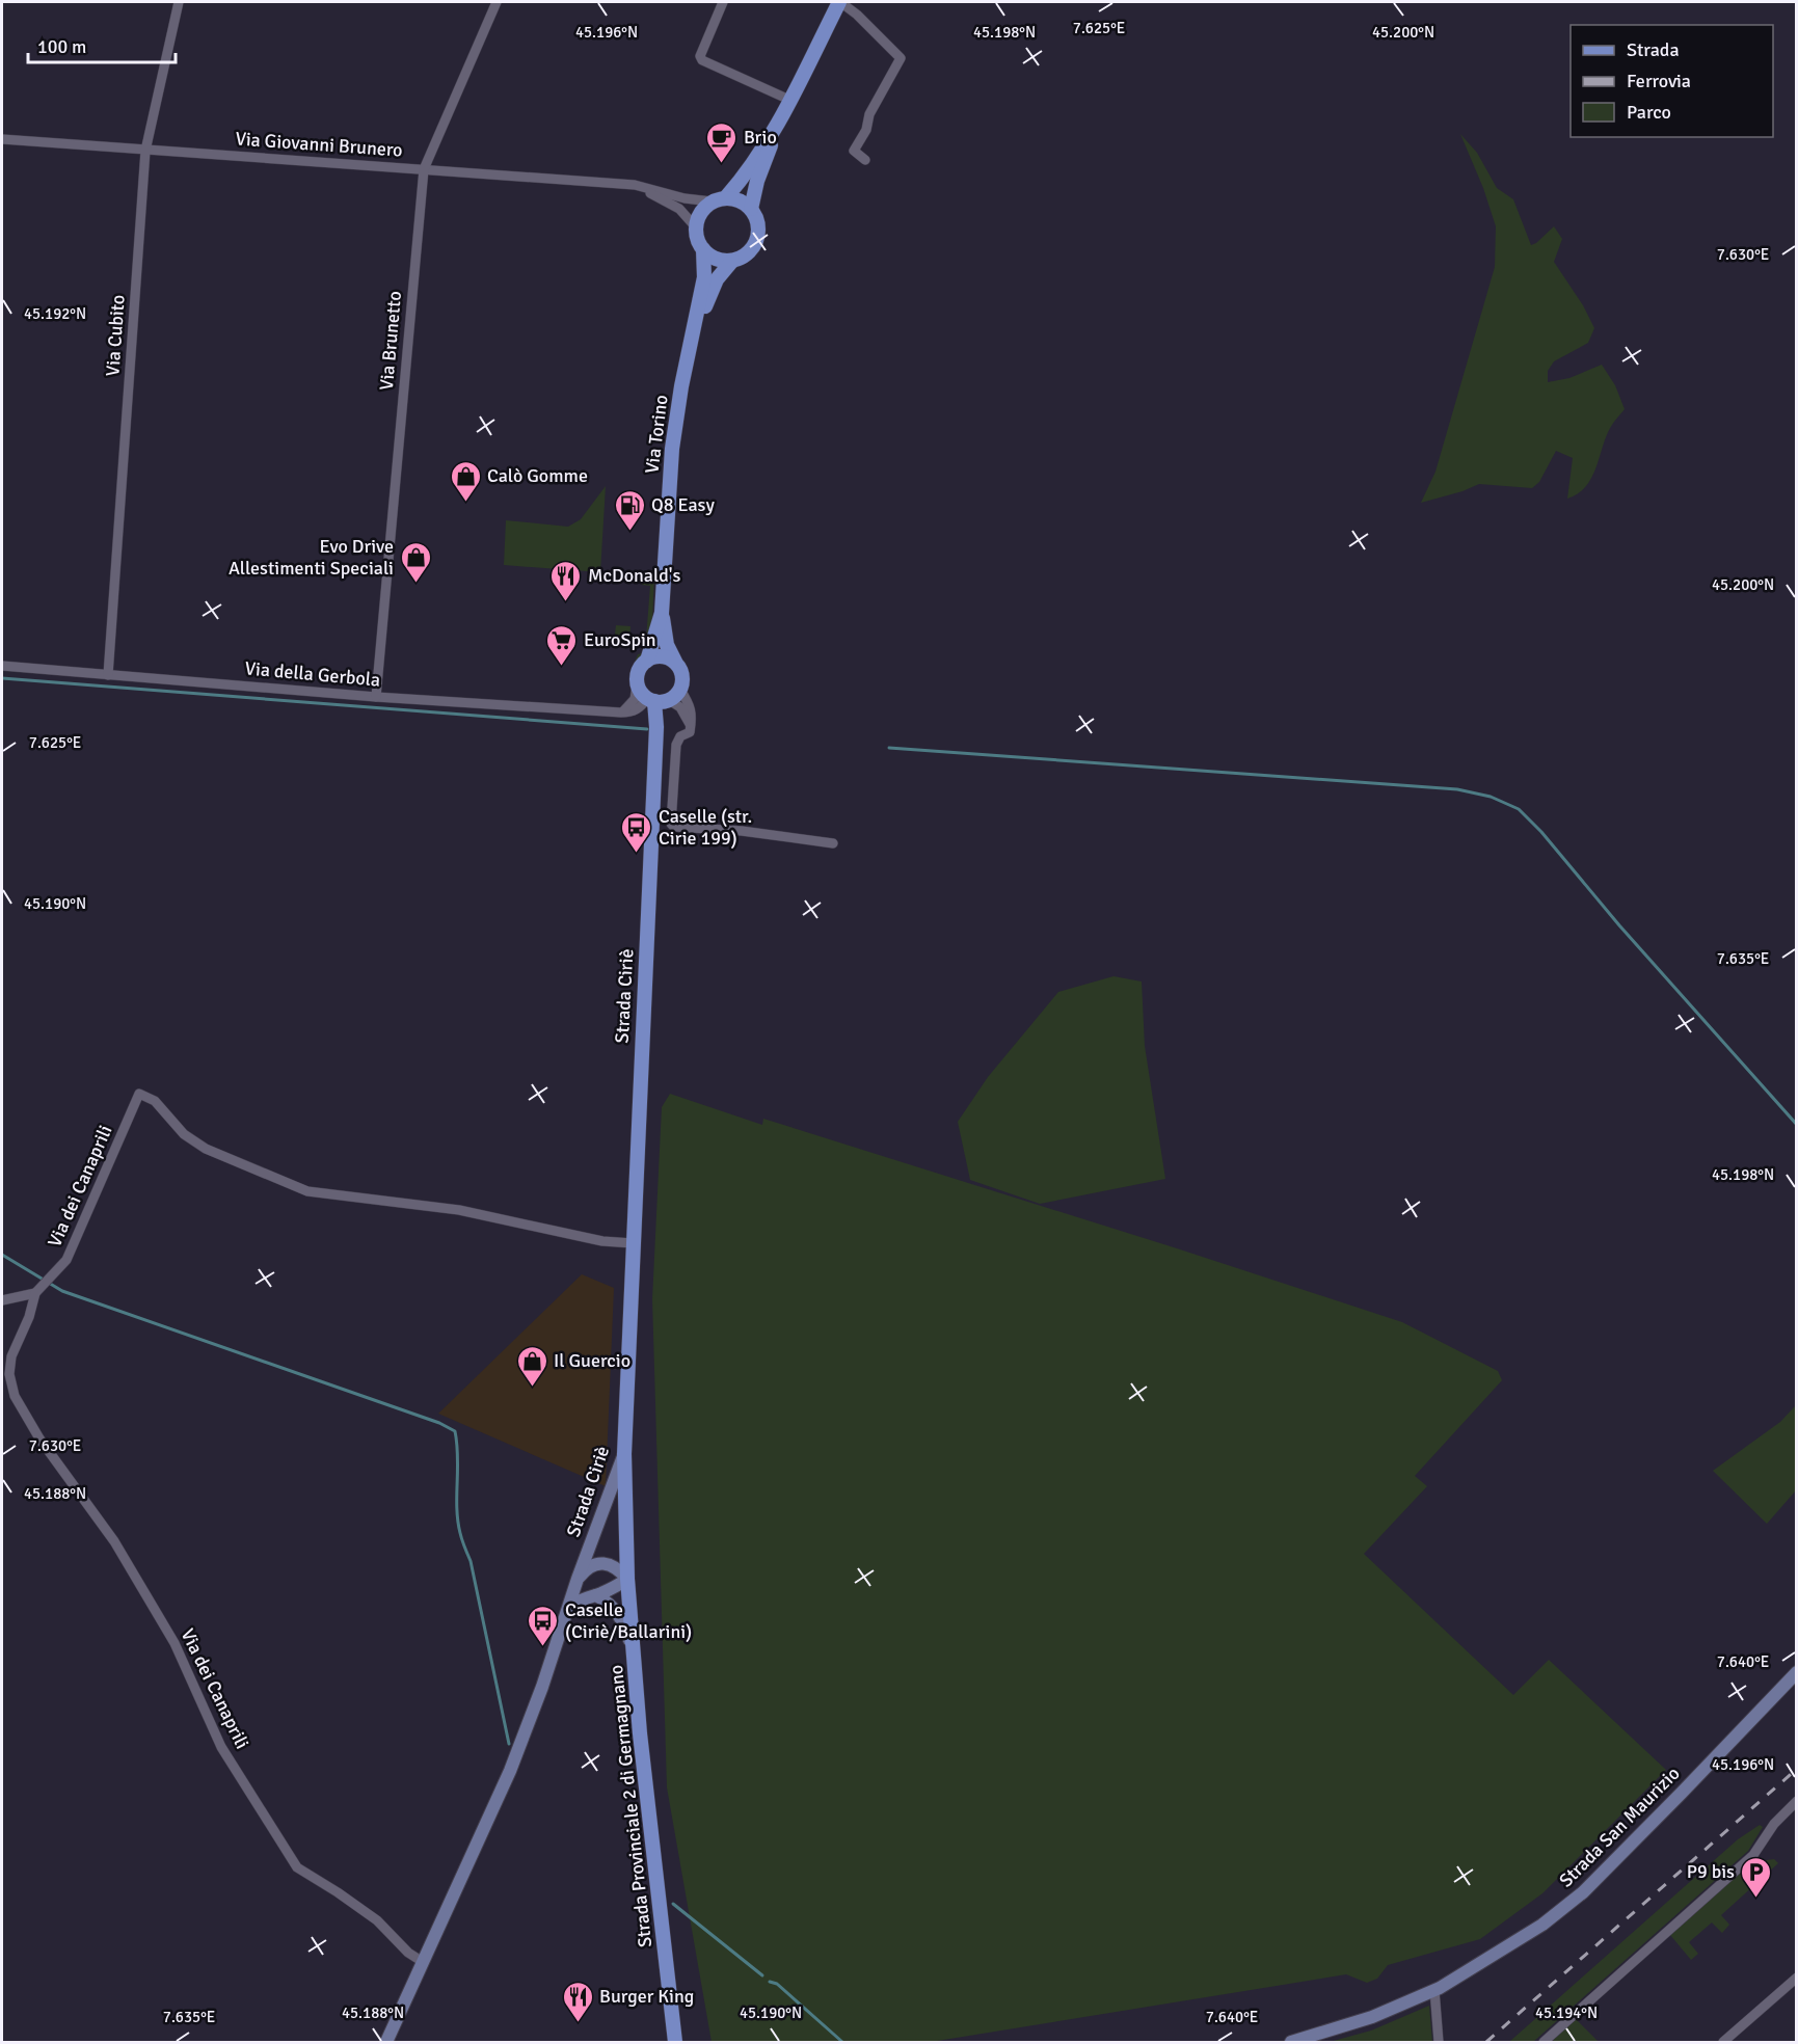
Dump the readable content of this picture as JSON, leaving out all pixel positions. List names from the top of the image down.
{
  "streets": {
    "main road": ["Via Torino", "Strada Ciriè", "Strada Provinciale 2 di Germagnano"],
    "street": [
      "Via Giovanni Brunero",
      "Via Cubito",
      "Via Brunetto",
      "Via della Gerbola",
      "Via dei Canaprili",
      "Strada San Maurizio"
    ]
  },
  "crossings": [
    ["Via Giovanni Brunero", "Via Cubito"],
    ["Via Giovanni Brunero", "Via Brunetto"],
    ["Via Giovanni Brunero", "Via Torino"],
    ["Via Cubito", "Via della Gerbola"],
    ["Via Brunetto", "Via della Gerbola"],
    ["Via Torino", "Strada Ciriè"],
    ["Strada Ciriè", "Via dei Canaprili"],
    ["Strada Ciriè", "Strada Provinciale 2 di Germagnano"]
  ],
  "places": {
    "cafe": ["Brio"],
    "shop": ["Calò Gomme", "Evo Drive Allestimenti Speciali", "Il Guercio"],
    "fuel station": ["Q8 Easy"],
    "restaurant": ["McDonald's", "Burger King"],
    "supermarket": ["EuroSpin"],
    "bus stop": ["Caselle (str. Cirie 199)", "Caselle (Ciriè/Ballarini)"],
    "parking": ["P9 bis"]
  },
  "legend": ["Strada", "Ferrovia", "Parco"],
  "scale_bar": "100 m",
  "coordinates": [
    "7.625°E",
    "45.196°N",
    "45.198°N",
    "45.200°N",
    "7.630°E",
    "45.192°N",
    "45.190°N",
    "7.635°E",
    "45.188°N",
    "7.640°E",
    "45.194°N"
  ]
}
